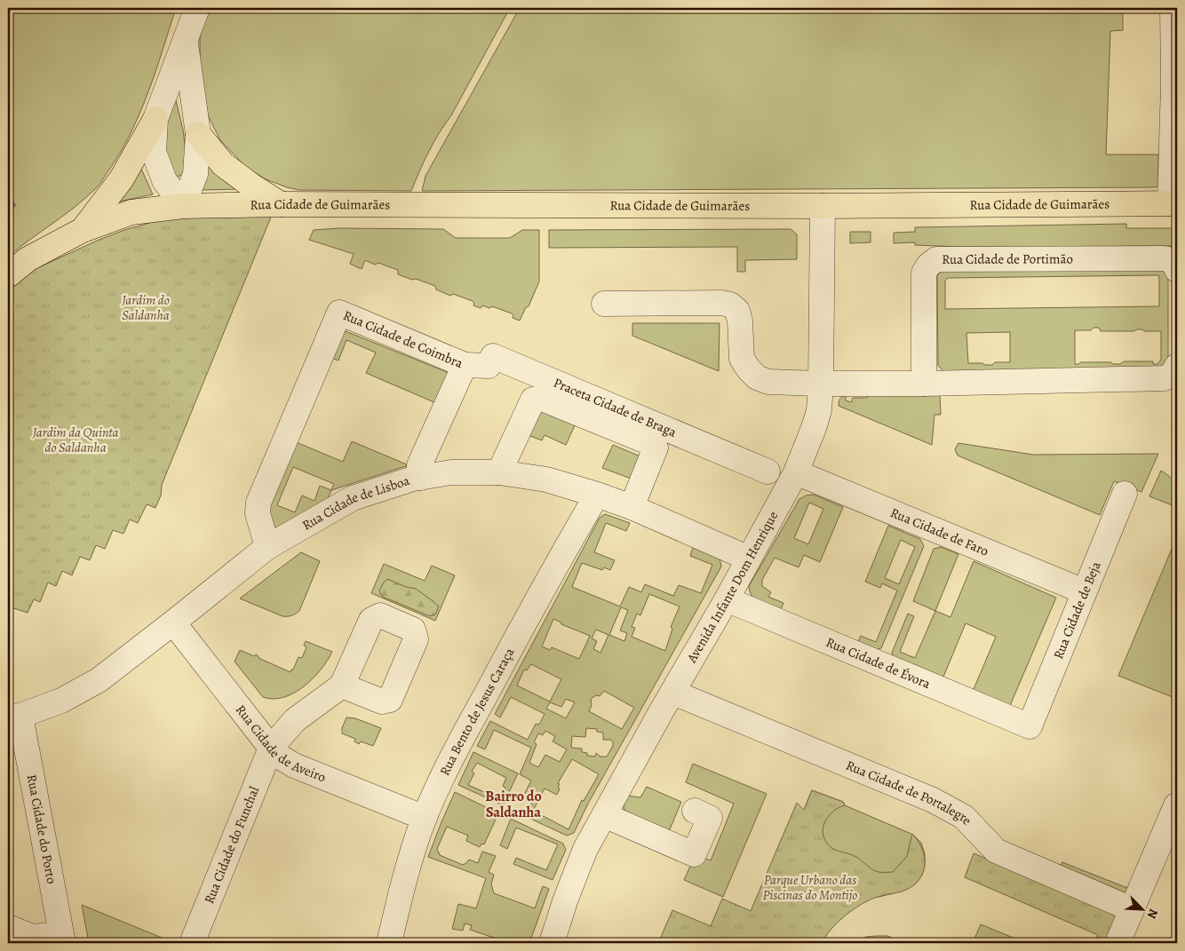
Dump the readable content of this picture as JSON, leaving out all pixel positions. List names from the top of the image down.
{
  "streets": {
    "main road": ["Rua Cidade de Guimarães"],
    "street": [
      "Rua Cidade de Portimão",
      "Rua Cidade de Coimbra",
      "Praceta Cidade de Braga",
      "Rua Cidade de Lisboa",
      "Rua Cidade de Faro",
      "Avenida Infante Dom Henrique",
      "Rua Cidade de Beja",
      "Rua Cidade de Évora",
      "Rua Bento de Jesus Caraça",
      "Rua Cidade de Aveiro",
      "Rua Cidade de Portalegre",
      "Rua Cidade do Porto",
      "Rua Cidade do Funchal"
    ]
  },
  "crossings": [
    ["Rua Cidade de Guimarães", "Avenida Infante Dom Henrique"],
    ["Rua Cidade de Coimbra", "Praceta Cidade de Braga"],
    ["Rua Cidade de Coimbra", "Rua Cidade de Lisboa"],
    ["Praceta Cidade de Braga", "Rua Cidade de Lisboa"],
    ["Rua Cidade de Lisboa", "Avenida Infante Dom Henrique"],
    ["Rua Cidade de Lisboa", "Rua Bento de Jesus Caraça"],
    ["Rua Cidade de Lisboa", "Rua Cidade de Aveiro"],
    ["Rua Cidade de Lisboa", "Rua Cidade do Porto"],
    ["Rua Cidade de Faro", "Avenida Infante Dom Henrique"],
    ["Rua Cidade de Faro", "Rua Cidade de Beja"],
    ["Avenida Infante Dom Henrique", "Rua Cidade de Évora"],
    ["Avenida Infante Dom Henrique", "Rua Cidade de Portalegre"],
    ["Rua Cidade de Beja", "Rua Cidade de Évora"],
    ["Rua Bento de Jesus Caraça", "Rua Cidade de Aveiro"],
    ["Rua Cidade de Aveiro", "Rua Cidade do Funchal"]
  ],
  "districts": ["Bairro do Saldanha"],
  "parks": ["Jardim do Saldanha", "Jardim da Quinta do Saldanha", "Parque Urbano das Piscinas do Montijo"],
  "north": "bottom right"
}
